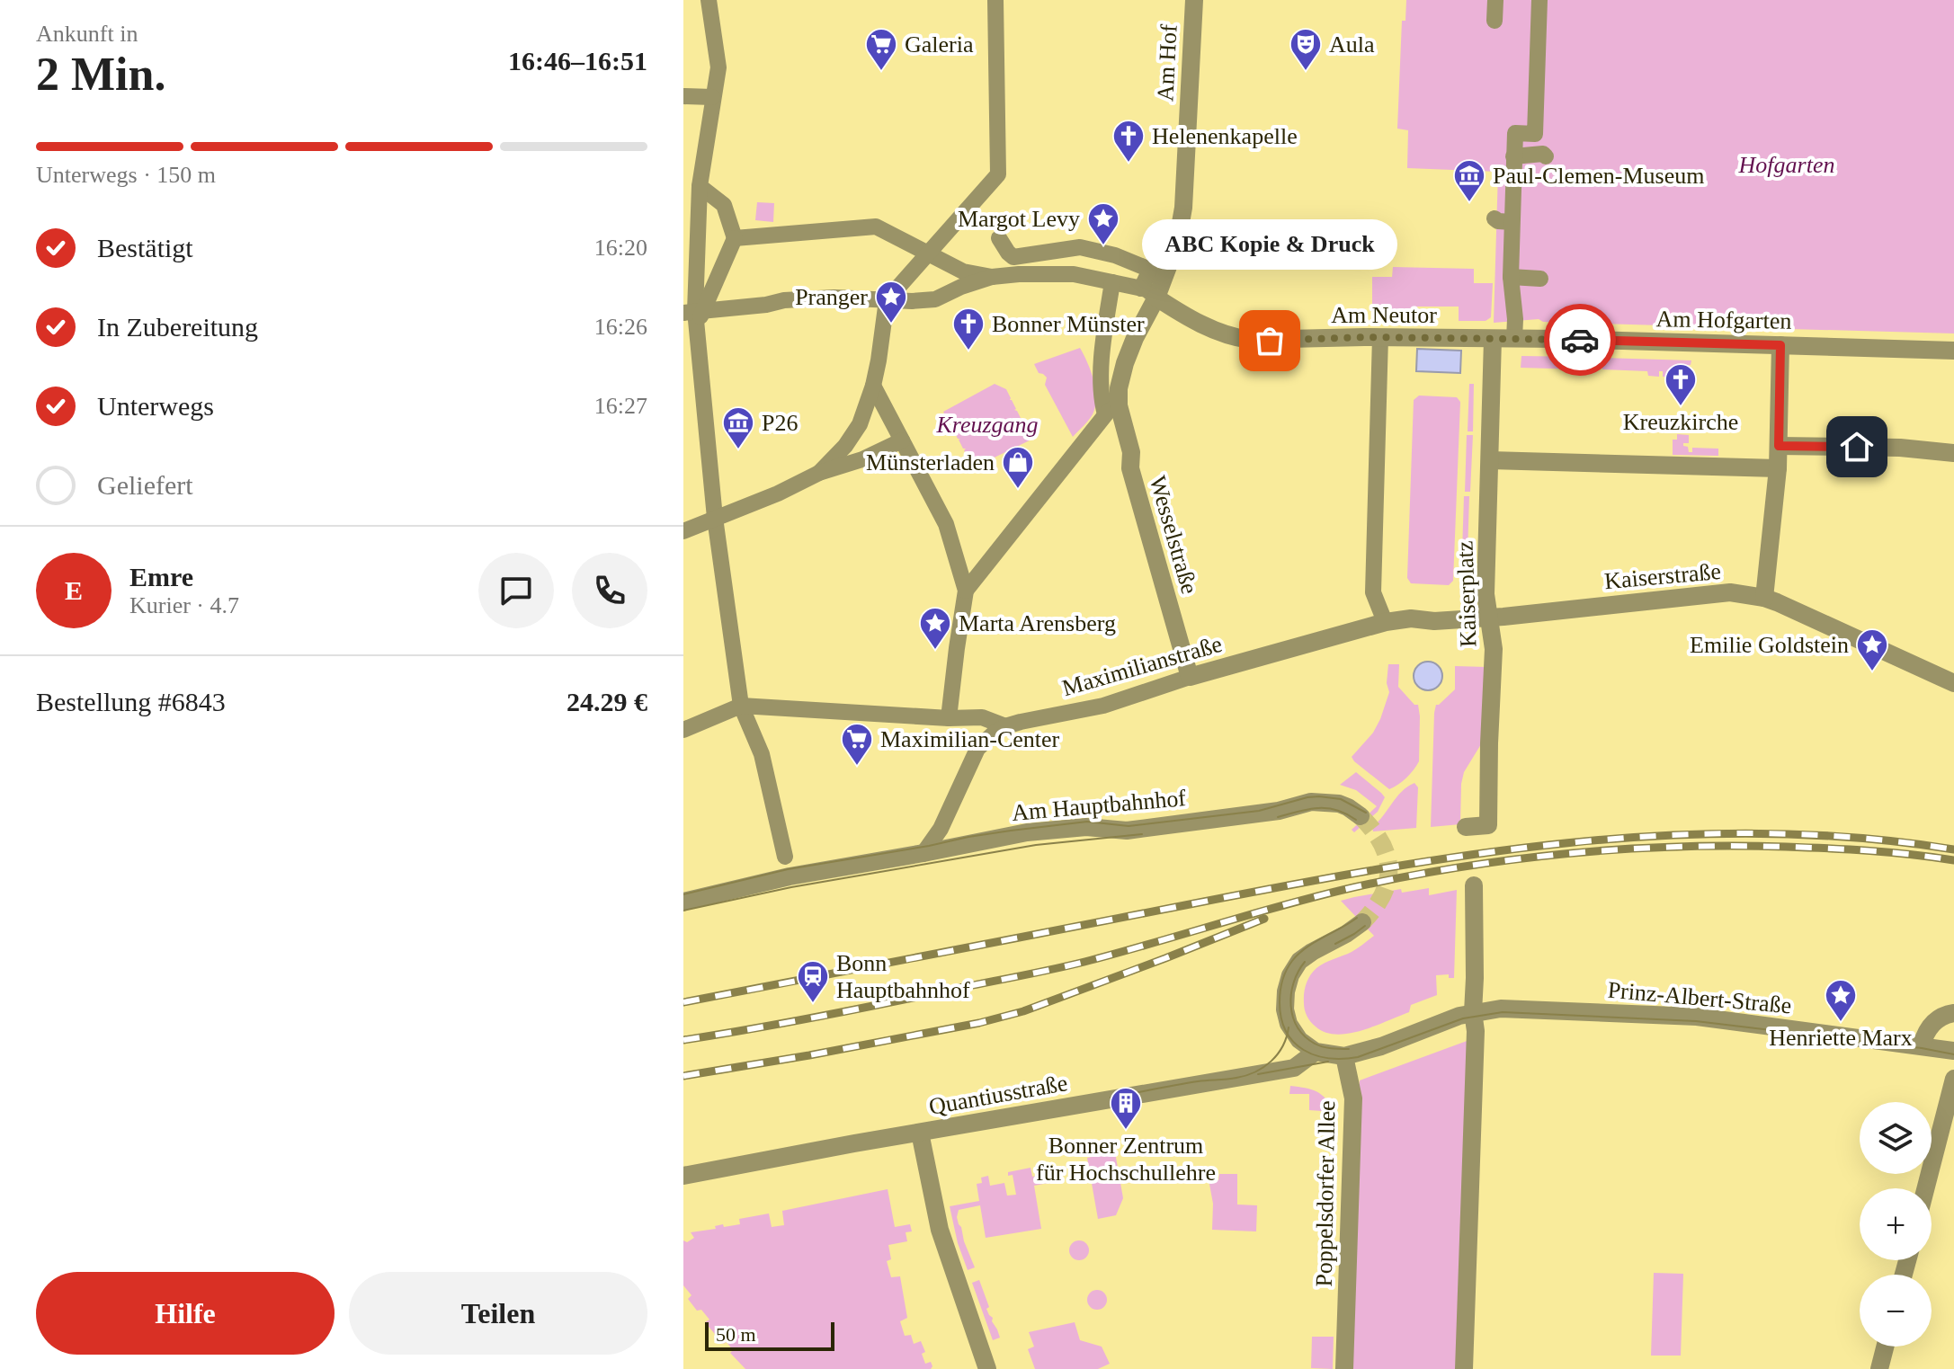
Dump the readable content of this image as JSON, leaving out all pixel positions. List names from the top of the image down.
{
  "streets": {
    "street": [
      "Am Hof",
      "Am Neutor",
      "Am Hofgarten",
      "Wesselstraße",
      "Kaiserstraße",
      "Kaiserplatz",
      "Maximilianstraße",
      "Am Hauptbahnhof",
      "Prinz-Albert-Straße",
      "Quantiusstraße",
      "Poppelsdorfer Allee"
    ]
  },
  "crossings": [
    ["Am Hof", "Am Neutor"],
    ["Am Hof", "Wesselstraße"],
    ["Am Neutor", "Am Hofgarten"],
    ["Am Neutor", "Kaiserplatz"],
    ["Am Hofgarten", "Kaiserplatz"],
    ["Wesselstraße", "Maximilianstraße"],
    ["Kaiserstraße", "Kaiserplatz"],
    ["Kaiserstraße", "Maximilianstraße"],
    ["Kaiserplatz", "Maximilianstraße"]
  ],
  "parks": ["Hofgarten", "Kreuzgang"],
  "places": {
    "supermarket": ["Galeria", "Maximilian-Center"],
    "theatre": ["Aula"],
    "church": ["Helenenkapelle", "Bonner Münster", "Kreuzkirche"],
    "museum": ["Paul-Clemen-Museum", "P26"],
    "place": [
      "Margot Levy",
      "Pranger",
      "Marta Arensberg",
      "Emilie Goldstein",
      "Henriette Marx"
    ],
    "other": ["ABC Kopie & Druck"],
    "shop": ["Münsterladen"],
    "station": ["Bonn Hauptbahnhof"],
    "building": ["Bonner Zentrum für Hochschullehre"]
  },
  "scale_bar": "50 m",
  "page": {
    "heading": ["2 Min.", "Ankunft in", "16:46–16:51"],
    "panel": [
      "Emre",
      "Kurier · 4.7",
      "Bestellung #6843",
      "24.29 €"
    ],
    "bar": "Unterwegs · 150 m",
    "list": [
      ["Bestätigt", "16:20"],
      ["In Zubereitung", "16:26"],
      ["Unterwegs", "16:27"],
      "Geliefert"
    ],
    "bubble": "ABC Kopie & Druck",
    "round": "E",
    "map_buttons": ["+", "−"],
    "buttons": ["Hilfe", "Teilen"],
    "scale": "50 m"
  }
}
